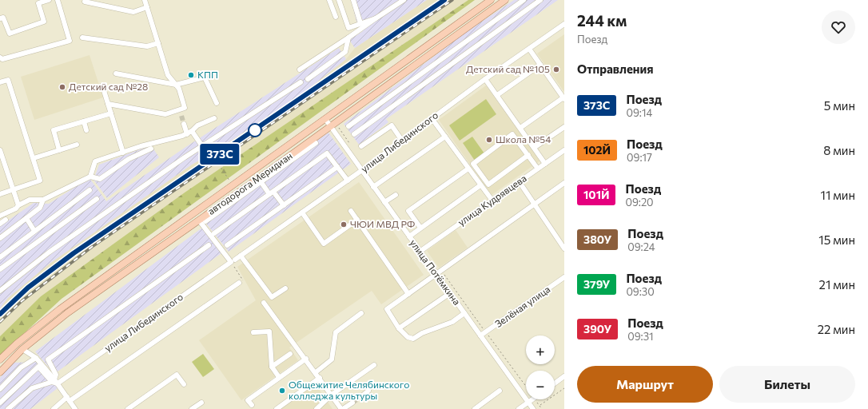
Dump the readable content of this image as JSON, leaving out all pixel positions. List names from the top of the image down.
{
  "streets": {
    "main road": ["автодорога Меридиан"],
    "street": [
      "улица Либединского",
      "улица Кудрявцева",
      "улица Потёмкина",
      "Зелёная улица"
    ]
  },
  "crossings": [
    ["улица Либединского", "улица Потёмкина"],
    ["автодорога Меридиан", "улица Потёмкина"],
    ["улица Кудрявцева", "улица Потёмкина"],
    ["улица Потёмкина", "Зелёная улица"]
  ],
  "places": [
    "Детский сад №105",
    "КПП",
    "Детский сад №28",
    "Школа №54",
    "ЧЮИ МВД РФ",
    "Общежитие Челябинского колледжа культуры"
  ],
  "page": {
    "on_map": "373C",
    "heading": [
      ["244 км", "Поезд"],
      "Отправления"
    ],
    "list": [
      {
        "mark": "373C",
        "name": "Поезд",
        "note": "09:14",
        "value": "5 мин"
      },
      {
        "mark": "102Й",
        "name": "Поезд",
        "note": "09:17",
        "value": "8 мин"
      },
      {
        "mark": "101Й",
        "name": "Поезд",
        "note": "09:20",
        "value": "11 мин"
      },
      {
        "mark": "380У",
        "name": "Поезд",
        "note": "09:24",
        "value": "15 мин"
      },
      {
        "mark": "379У",
        "name": "Поезд",
        "note": "09:30",
        "value": "21 мин"
      },
      {
        "mark": "390У",
        "name": "Поезд",
        "note": "09:31",
        "value": "22 мин"
      }
    ],
    "map_buttons": ["+", "−"],
    "buttons": ["Маршрут", "Билеты"]
  }
}
